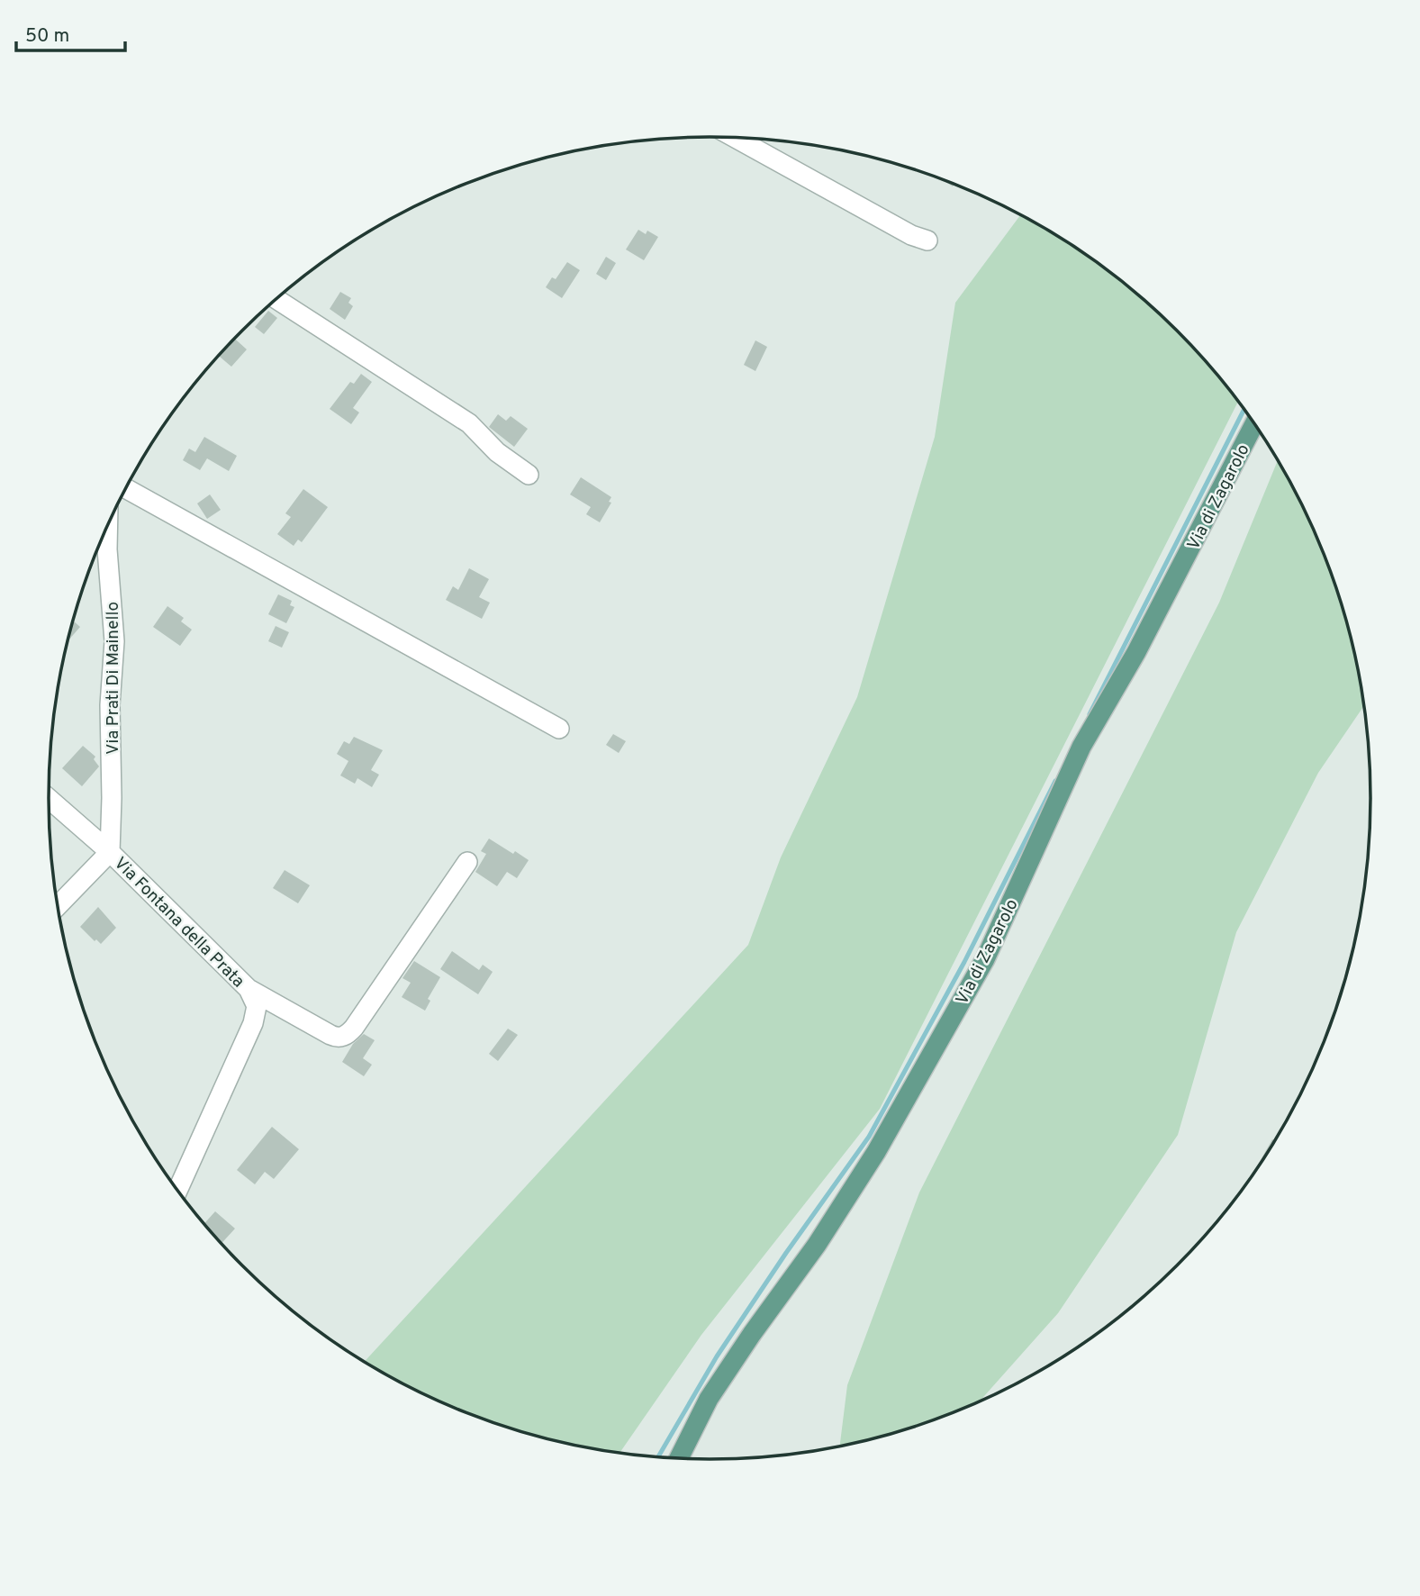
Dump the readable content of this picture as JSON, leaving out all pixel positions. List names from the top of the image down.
{
  "streets": {
    "main road": ["Via di Zagarolo"],
    "street": ["Via Prati Di Mainello", "Via Fontana della Prata"]
  },
  "crossings": [
    ["Via Prati Di Mainello", "Via Fontana della Prata"]
  ],
  "scale_bar": "50 m"
}
